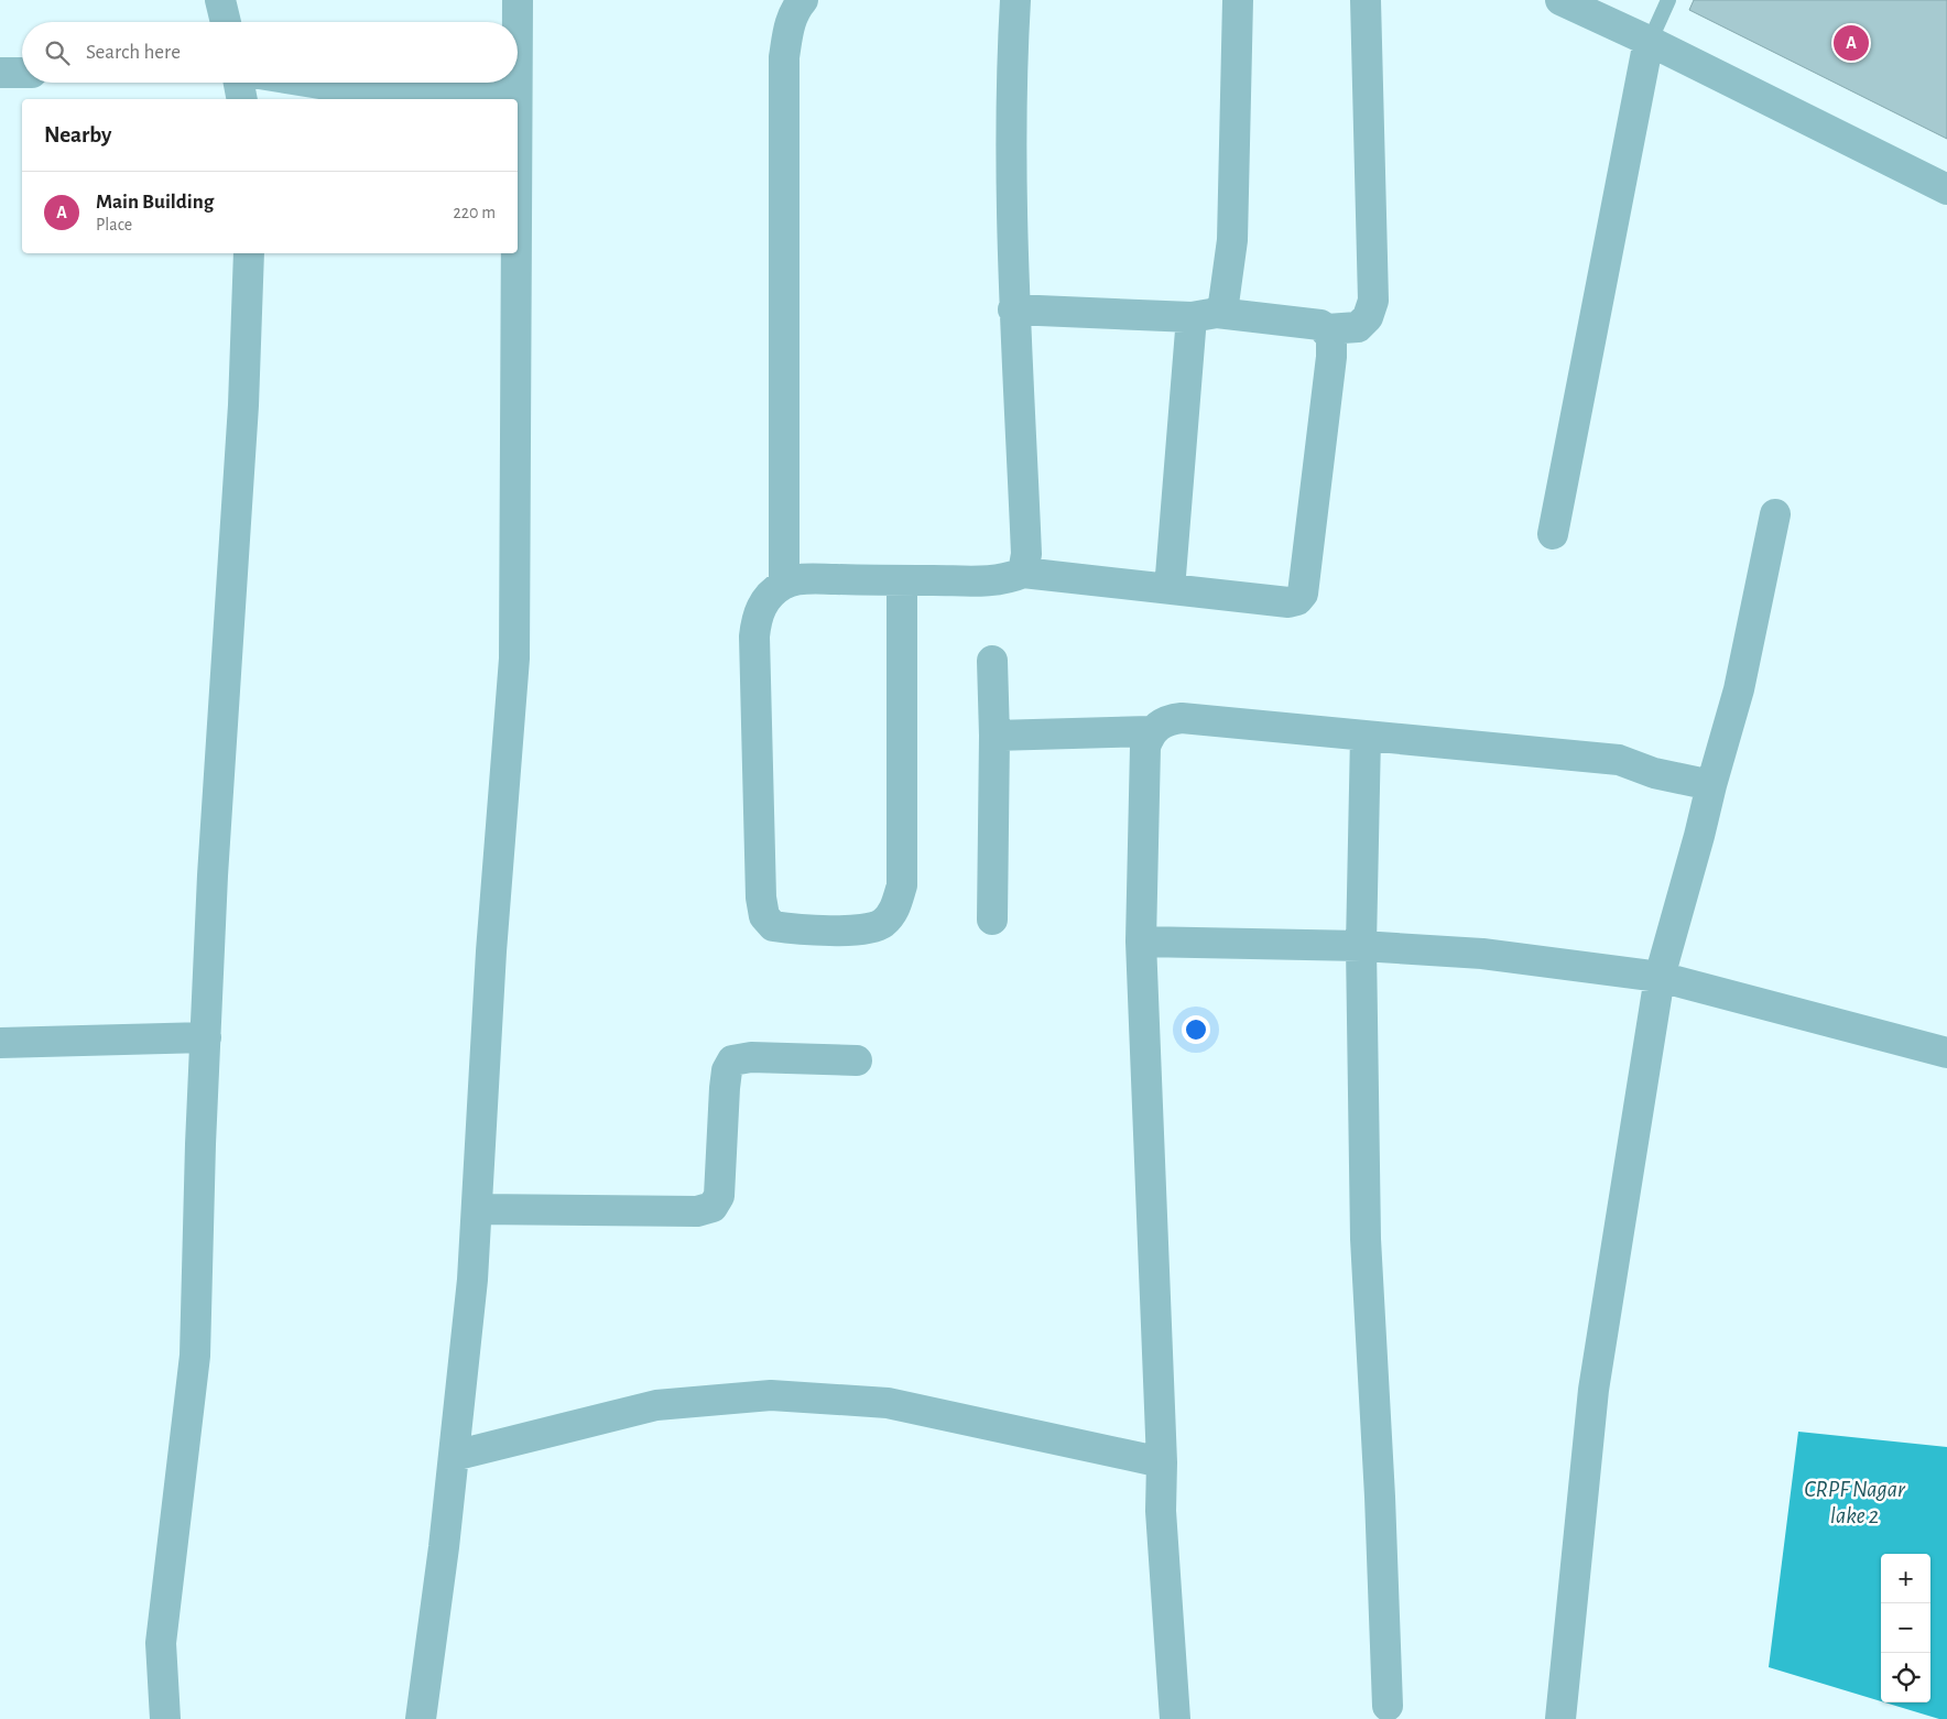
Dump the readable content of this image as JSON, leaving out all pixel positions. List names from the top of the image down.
{
  "water": ["CRPF Nagar lake 2"],
  "page": {
    "search": "Search here",
    "pins": "A",
    "heading": "Nearby",
    "list": [
      {
        "mark": "A",
        "name": "Main Building",
        "note": "Place",
        "value": "220 m"
      }
    ],
    "map_buttons": ["+", "−"]
  }
}
